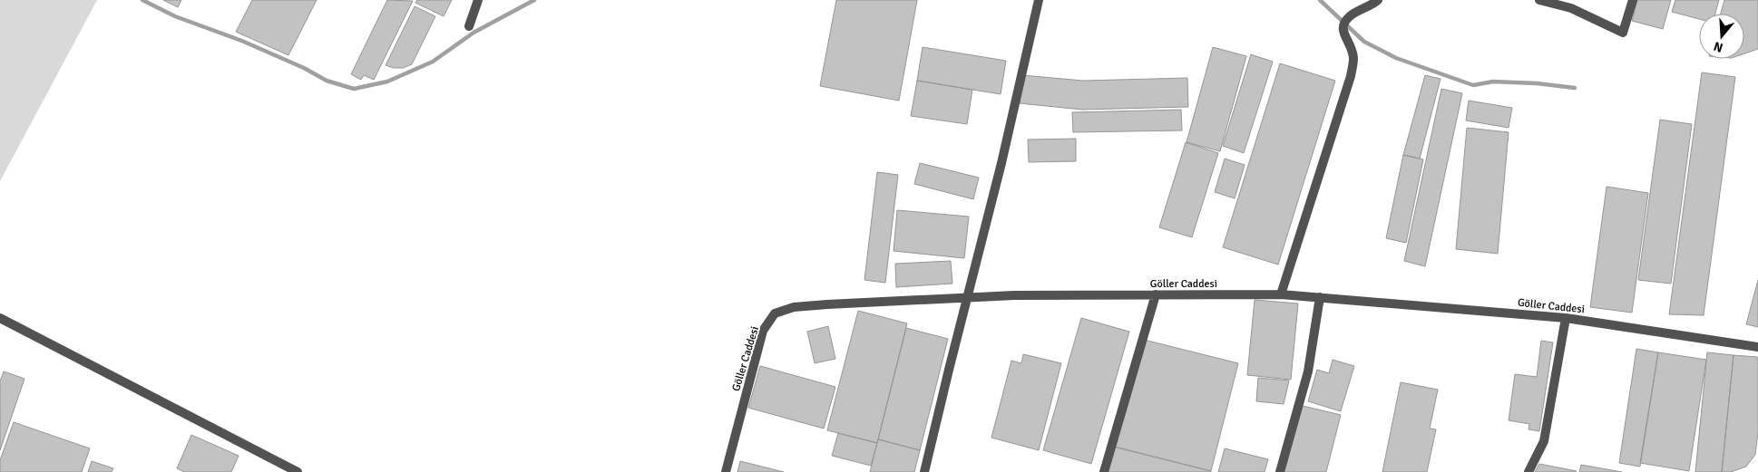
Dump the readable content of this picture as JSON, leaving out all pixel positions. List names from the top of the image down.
{
  "streets": {
    "street": ["Göller Caddesi"]
  },
  "north": "bottom"
}
